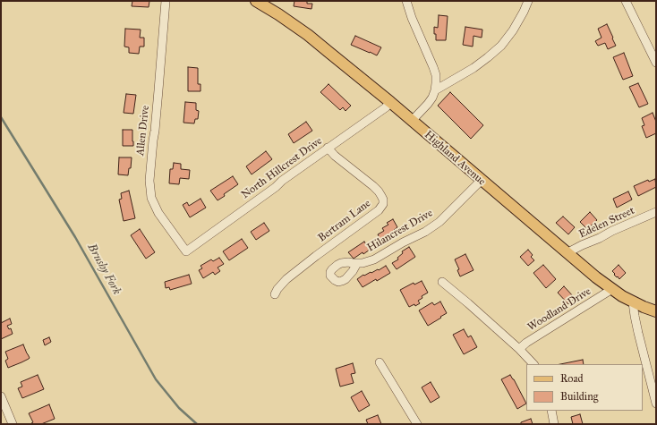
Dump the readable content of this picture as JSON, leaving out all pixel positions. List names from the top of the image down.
{
  "streets": {
    "main road": ["Highland Avenue"],
    "street": [
      "Allen Drive",
      "North Hillcrest Drive",
      "Bertram Lane",
      "Edelen Street",
      "Hilancrest Drive",
      "Woodland Drive"
    ]
  },
  "crossings": [
    ["Allen Drive", "North Hillcrest Drive"],
    ["Highland Avenue", "North Hillcrest Drive"],
    ["Highland Avenue", "Edelen Street"],
    ["Highland Avenue", "Hilancrest Drive"],
    ["Highland Avenue", "Woodland Drive"],
    ["North Hillcrest Drive", "Bertram Lane"]
  ],
  "water": ["Brushy Fork"],
  "legend": ["Road", "Building"]
}
